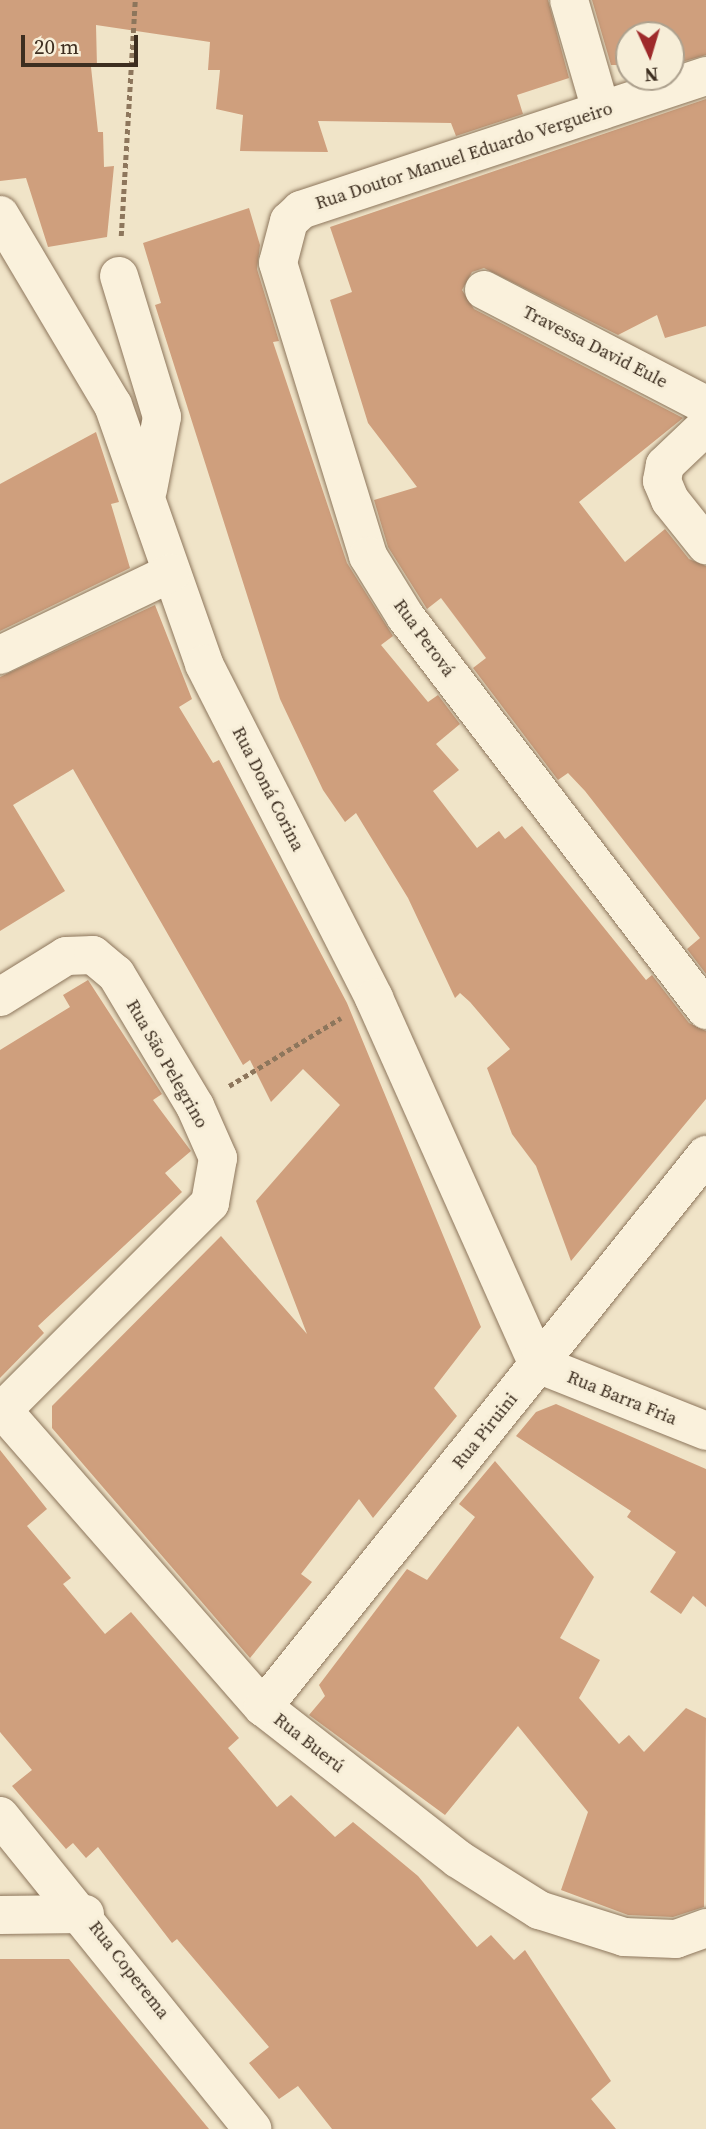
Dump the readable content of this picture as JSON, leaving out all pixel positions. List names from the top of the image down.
{
  "streets": {
    "street": [
      "Rua Doutor Manuel Eduardo Vergueiro",
      "Travessa David Eule",
      "Rua Perová",
      "Rua Doná Corina",
      "Rua São Pelegrino",
      "Rua Barra Fria",
      "Rua Piruini",
      "Rua Buerú",
      "Rua Coperema"
    ]
  },
  "crossings": [
    ["Rua Doutor Manuel Eduardo Vergueiro", "Rua Perová"],
    ["Rua Doná Corina", "Rua Barra Fria"],
    ["Rua Doná Corina", "Rua Piruini"],
    ["Rua São Pelegrino", "Rua Buerú"],
    ["Rua Barra Fria", "Rua Piruini"],
    ["Rua Piruini", "Rua Buerú"]
  ],
  "scale_bar": "20 m",
  "north": "bottom"
}
